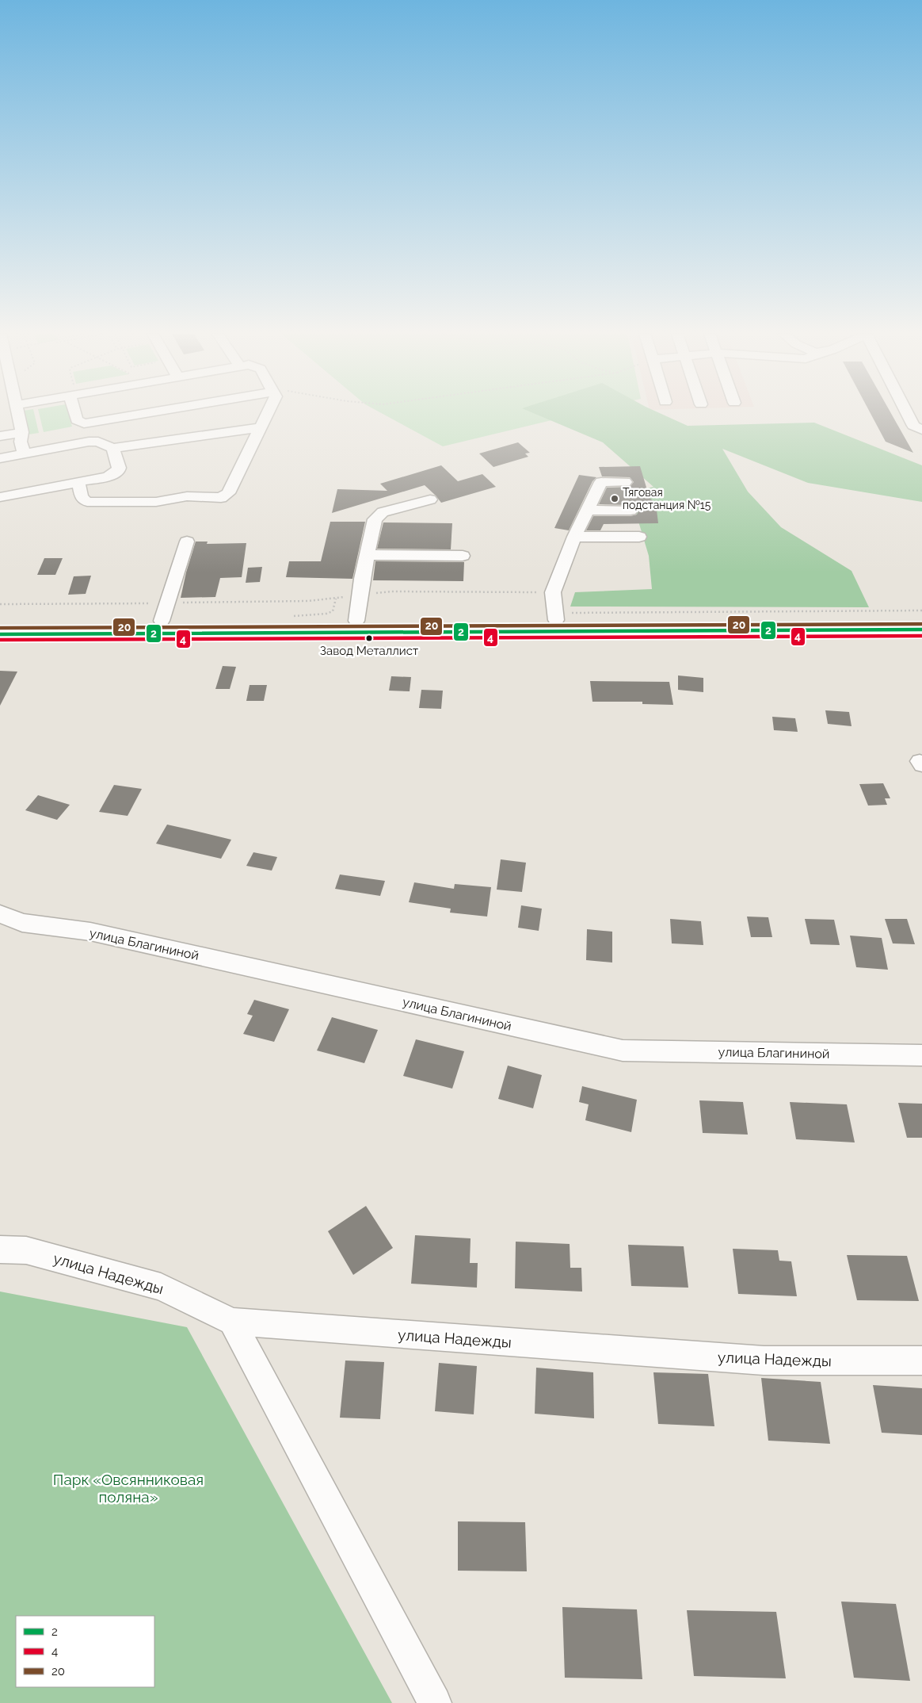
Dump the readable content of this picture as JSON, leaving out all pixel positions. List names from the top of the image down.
{
  "streets": {
    "street": ["улица Благининой", "улица Надежды"]
  },
  "parks": ["Парк «Овсянниковая поляна»"],
  "places": ["Тяговая подстанция №15", "Завод Металлист"],
  "lines": ["transit line 20", "transit line 2", "transit line 4"],
  "legend": ["2", "4", "20"]
}
